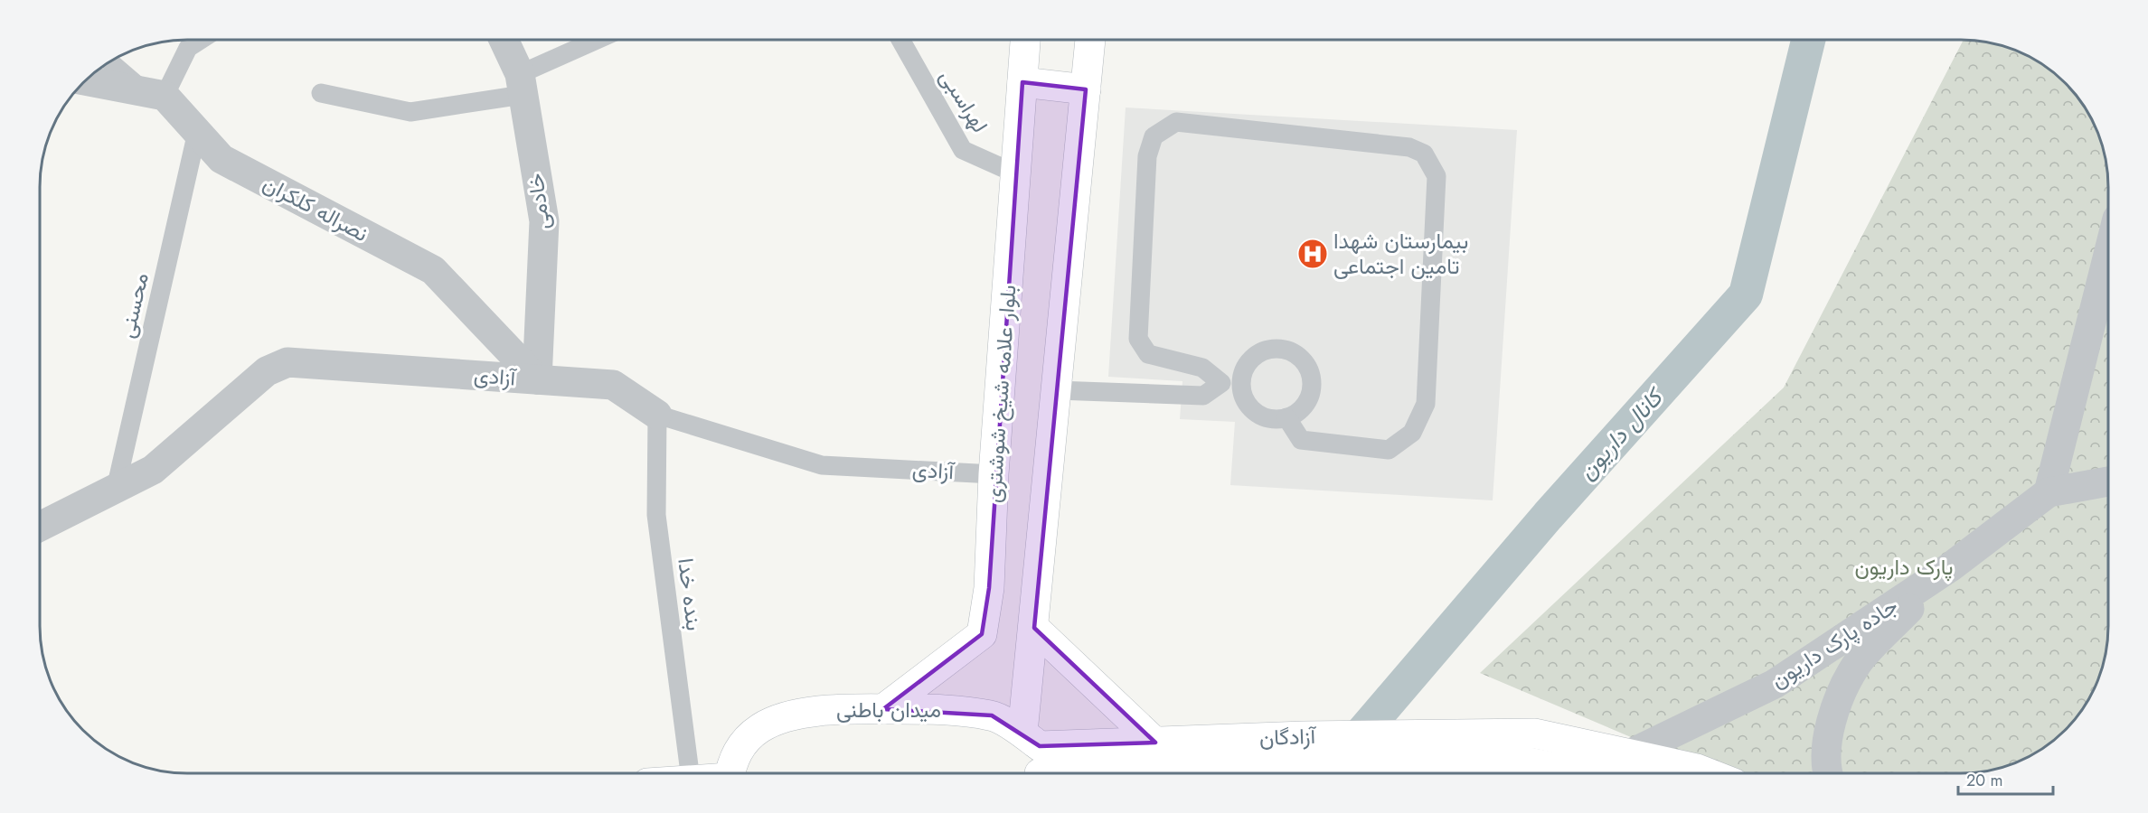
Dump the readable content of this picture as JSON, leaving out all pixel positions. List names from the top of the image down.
{
  "streets": {
    "main road": ["بلوار علامه شیخ شوشتری", "میدان باطنی", "آزادگان"],
    "street": [
      "خادمی",
      "نصراله کلکران",
      "آزادی",
      "جاده پارک داریون"
    ],
    "lane": ["لهراسبی", "محسنی", "بنده خدا"]
  },
  "crossings": [
    ["لهراسبی", "بلوار علامه شیخ شوشتری"],
    ["خادمی", "نصراله کلکران"],
    ["خادمی", "آزادی"],
    ["نصراله کلکران", "محسنی"],
    ["نصراله کلکران", "آزادی"],
    ["محسنی", "آزادی"],
    ["آزادی", "بلوار علامه شیخ شوشتری"],
    ["آزادی", "بنده خدا"],
    ["بلوار علامه شیخ شوشتری", "میدان باطنی"],
    ["جاده پارک داریون", "آزادگان"],
    ["میدان باطنی", "آزادگان"]
  ],
  "water": ["کانال داریون"],
  "parks": ["پارک داریون"],
  "places": {
    "hospital": ["بیمارستان شهدا تامین اجتماعی"]
  },
  "scale_bar": "20 m"
}
